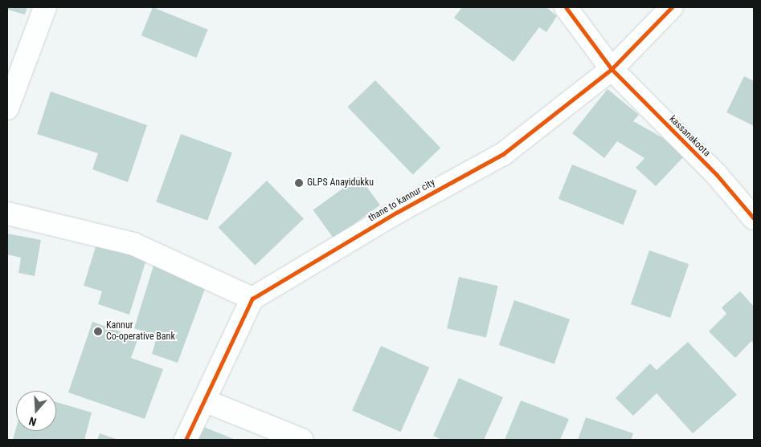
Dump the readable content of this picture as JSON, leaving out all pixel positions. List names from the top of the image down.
{
  "streets": {
    "street": ["kassanakoota", "thane to kannur city"]
  },
  "crossings": [
    ["kassanakoota", "thane to kannur city"]
  ],
  "places": ["GLPS Anayidukku", "Kannur Co-operative Bank"],
  "north": "bottom"
}
